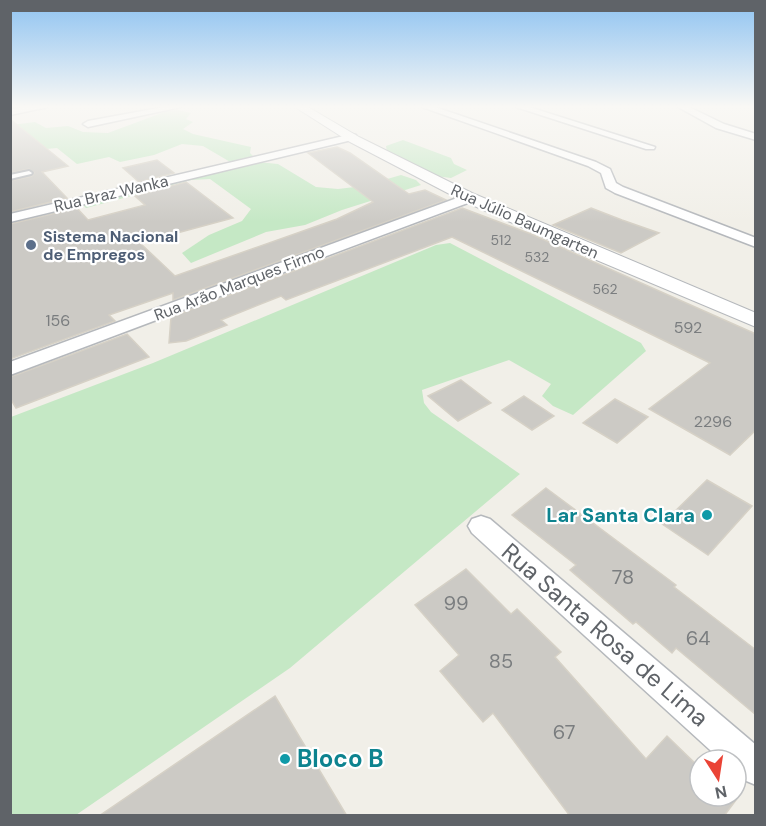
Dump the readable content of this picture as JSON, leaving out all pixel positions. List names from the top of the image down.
{
  "streets": {
    "street": [
      "Rua Braz Wanka",
      "Rua Júlio Baumgarten",
      "Rua Arão Marques Firmo",
      "Rua Santa Rosa de Lima"
    ]
  },
  "crossings": [
    ["Rua Júlio Baumgarten", "Rua Arão Marques Firmo"]
  ],
  "places": ["Sistema Nacional de Empregos", "Lar Santa Clara", "Bloco B"],
  "house_numbers": [
    "512",
    "532",
    "562",
    "156",
    "592",
    "2296",
    "78",
    "99",
    "64",
    "85",
    "67"
  ],
  "north": "bottom"
}
